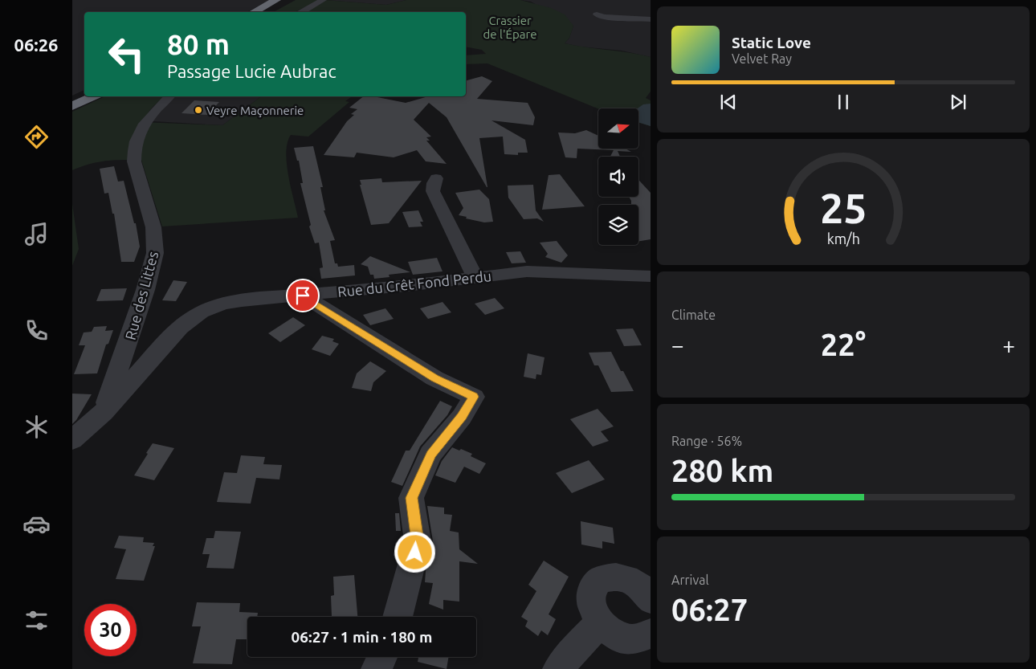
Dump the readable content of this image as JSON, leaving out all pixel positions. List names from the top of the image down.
{
  "streets": {
    "street": ["Rue du Crêt Fond Perdu", "Rue des Littes"]
  },
  "crossings": [
    ["Rue du Crêt Fond Perdu", "Rue des Littes"]
  ],
  "parks": ["Crassier de l'Épare"],
  "places": ["Veyre Maçonnerie"],
  "north": "right",
  "page": {
    "tabs": "06:26",
    "turn": ["80 m", "Passage Lucie Aubrac"],
    "song": ["Static Love", "Velvet Ray"],
    "tile": [
      "Climate",
      ["Range · 56%", "280 km"],
      ["Arrival", "06:27"]
    ],
    "heat": ["−", "22°", "+"],
    "limit": "30",
    "trip": "06:27 · 1 min · 180 m",
    "gauge": ["25", "km/h"]
  }
}
